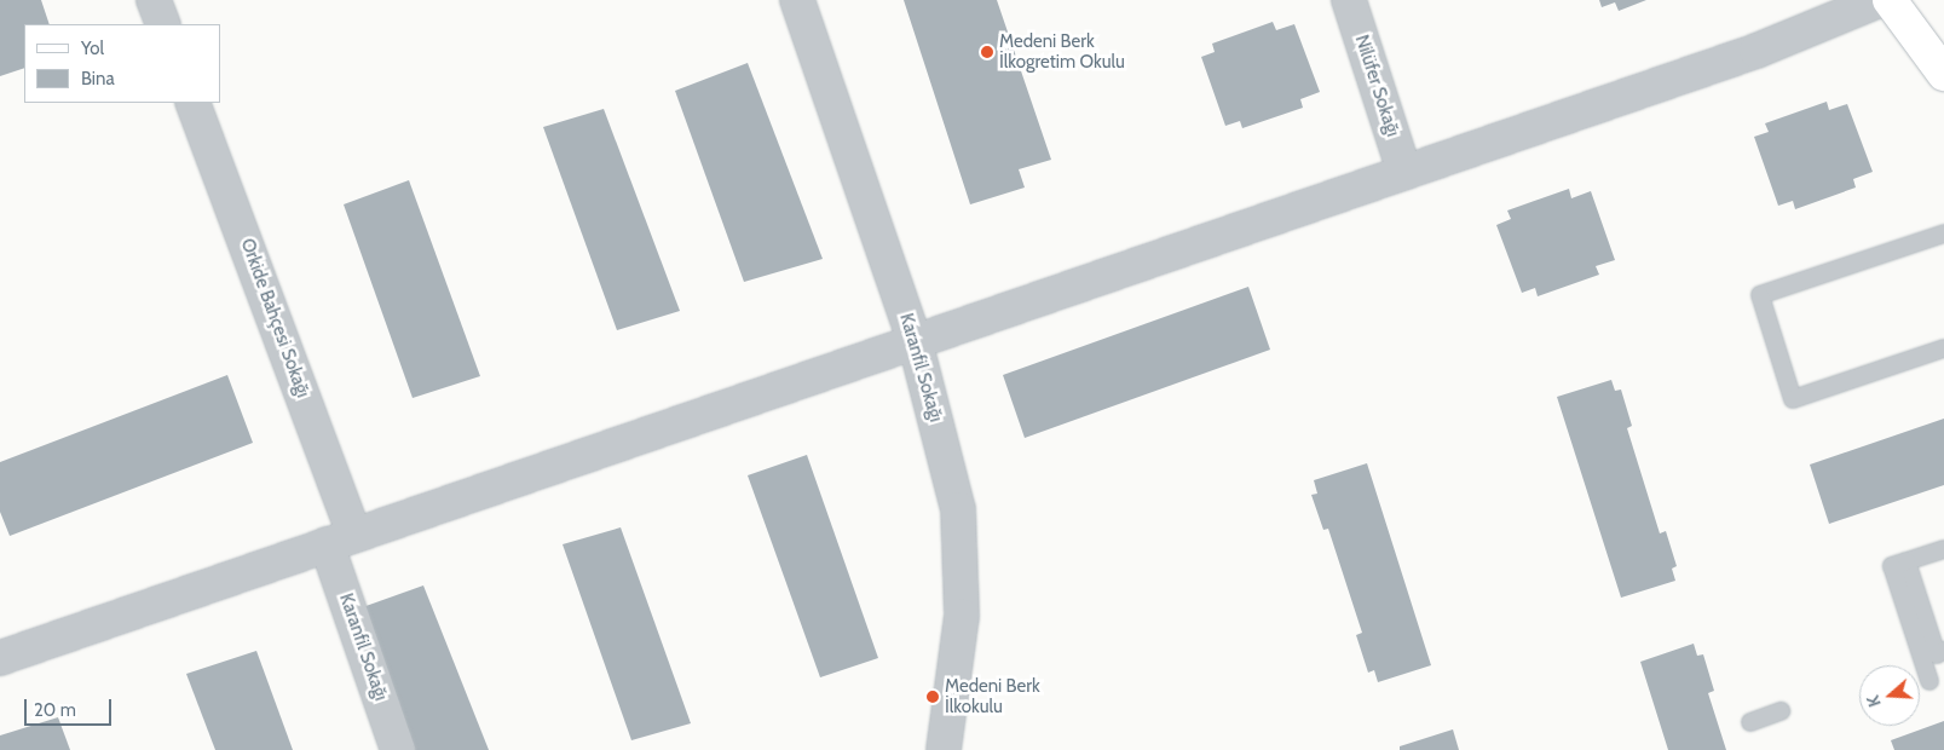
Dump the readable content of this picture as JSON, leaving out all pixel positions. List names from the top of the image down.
{
  "streets": {
    "street": ["Nilüfer Sokağı", "Orkide Bahçesi Sokağı", "Karanfil Sokağı"]
  },
  "crossings": [
    ["Orkide Bahçesi Sokağı", "Karanfil Sokağı"]
  ],
  "places": ["Medeni Berk İlkogretim Okulu", "Medeni Berk İlkokulu"],
  "legend": ["Yol", "Bina"],
  "scale_bar": "20 m",
  "north": "left"
}
